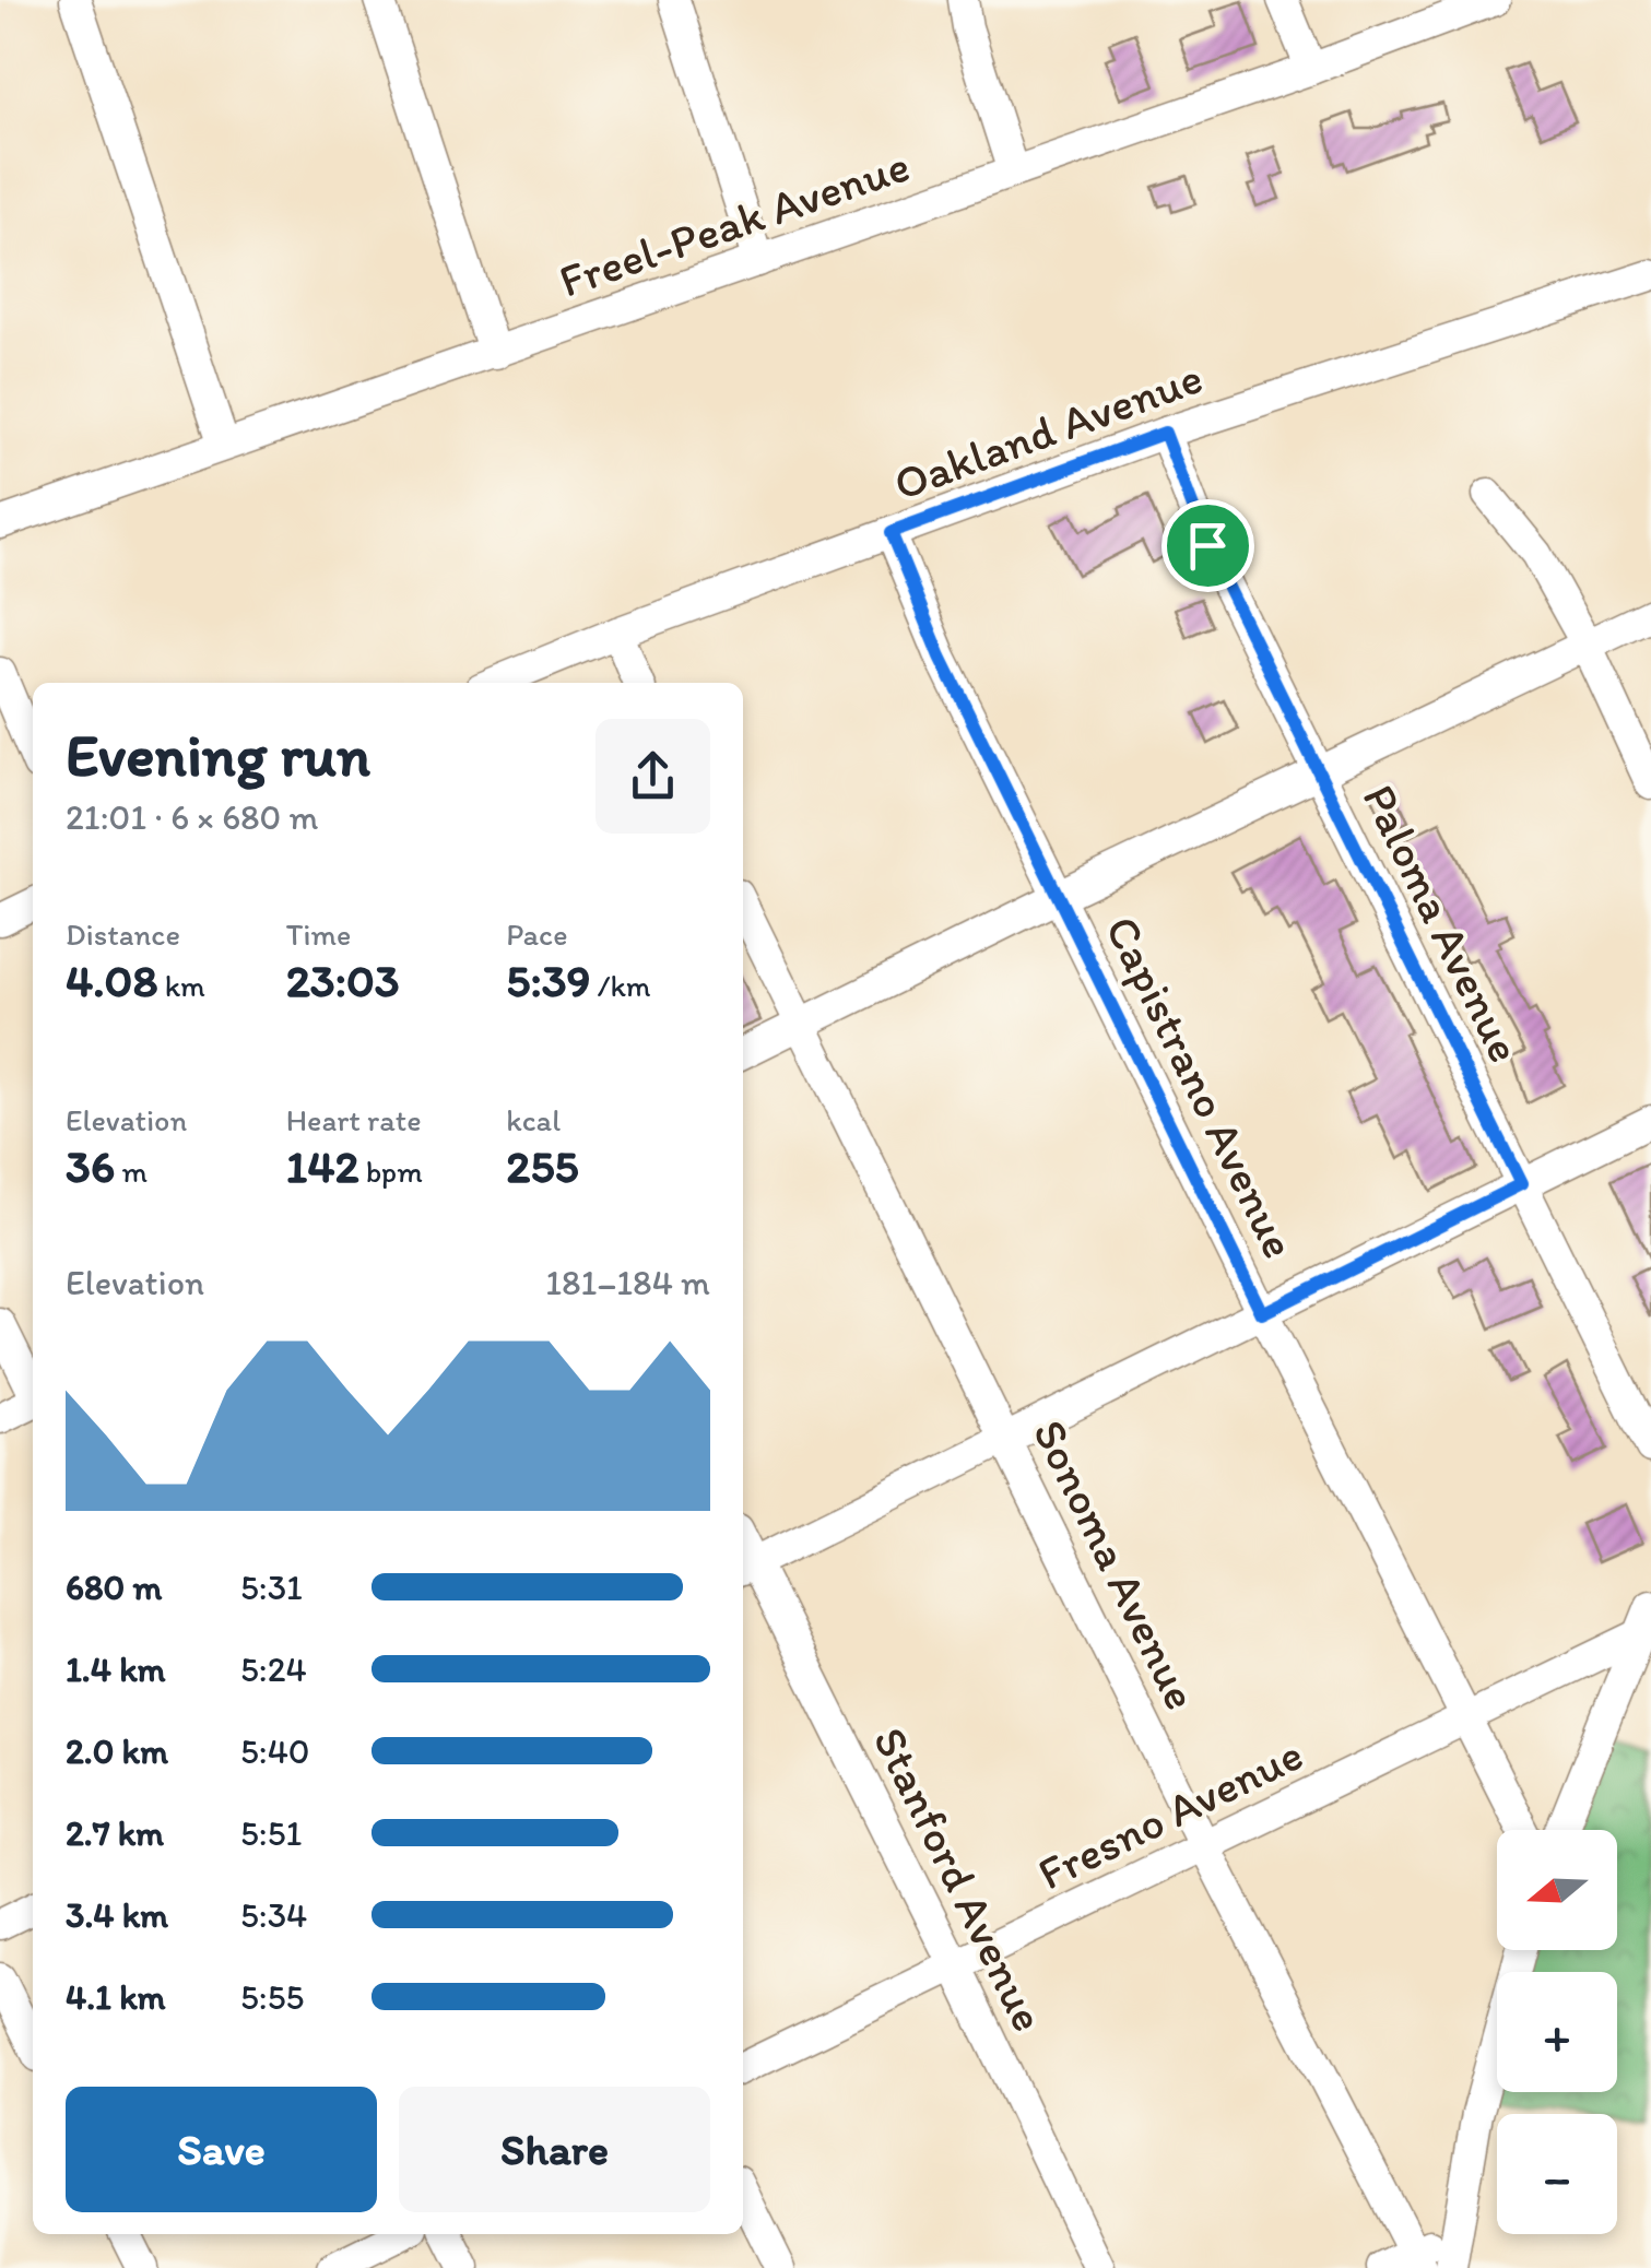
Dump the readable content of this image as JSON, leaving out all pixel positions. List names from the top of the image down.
{
  "streets": {
    "street": [
      "Freel-Peak Avenue",
      "Oakland Avenue",
      "Paloma Avenue",
      "Capistrano Avenue",
      "Sonoma Avenue",
      "Fresno Avenue",
      "Stanford Avenue"
    ]
  },
  "crossings": [
    ["Oakland Avenue", "Paloma Avenue"],
    ["Oakland Avenue", "Capistrano Avenue"],
    ["Capistrano Avenue", "Fresno Avenue"],
    ["Sonoma Avenue", "Fresno Avenue"],
    ["Fresno Avenue", "Stanford Avenue"]
  ],
  "north": "left",
  "page": {
    "heading": ["Evening run", "21:01 · 6 × 680 m"],
    "stats": [
      ["Distance", "4.08 km"],
      ["Time", "23:03"],
      ["Pace", "5:39 /km"],
      ["Elevation", "36 m"],
      ["Heart rate", "142 bpm"],
      ["kcal", "255"]
    ],
    "chart": ["Elevation", "181–184 m"],
    "list": [
      {
        "name": "680 m",
        "note": "5:31"
      },
      {
        "name": "1.4 km",
        "note": "5:24"
      },
      {
        "name": "2.0 km",
        "note": "5:40"
      },
      {
        "name": "2.7 km",
        "note": "5:51"
      },
      {
        "name": "3.4 km",
        "note": "5:34"
      },
      {
        "name": "4.1 km",
        "note": "5:55"
      }
    ],
    "map_buttons": ["+", "−"],
    "buttons": ["Save", "Share"]
  }
}
